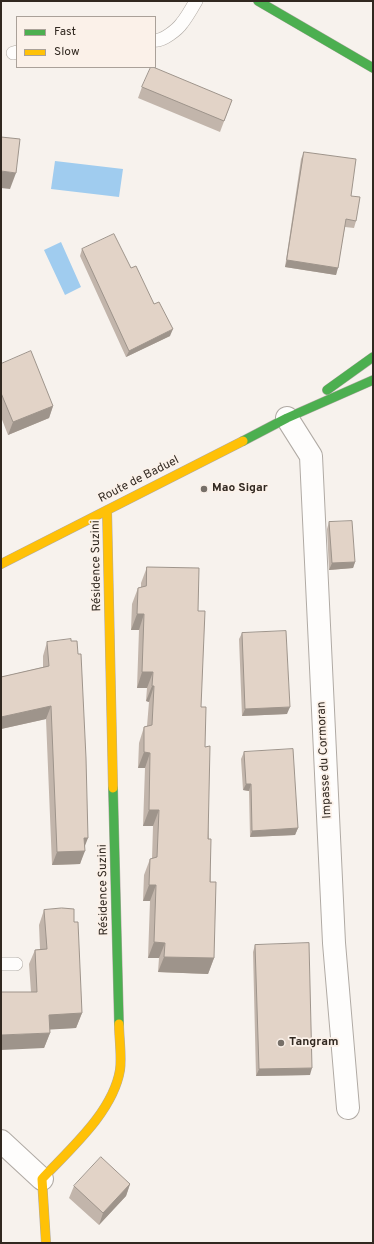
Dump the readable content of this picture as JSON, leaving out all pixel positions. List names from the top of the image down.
{
  "streets": {
    "street": ["Route de Baduel", "Résidence Suzini", "Impasse du Cormoran"]
  },
  "crossings": [
    ["Route de Baduel", "Résidence Suzini"],
    ["Route de Baduel", "Impasse du Cormoran"]
  ],
  "places": ["Mao Sigar", "Tangram"],
  "legend": ["Fast", "Slow"]
}
